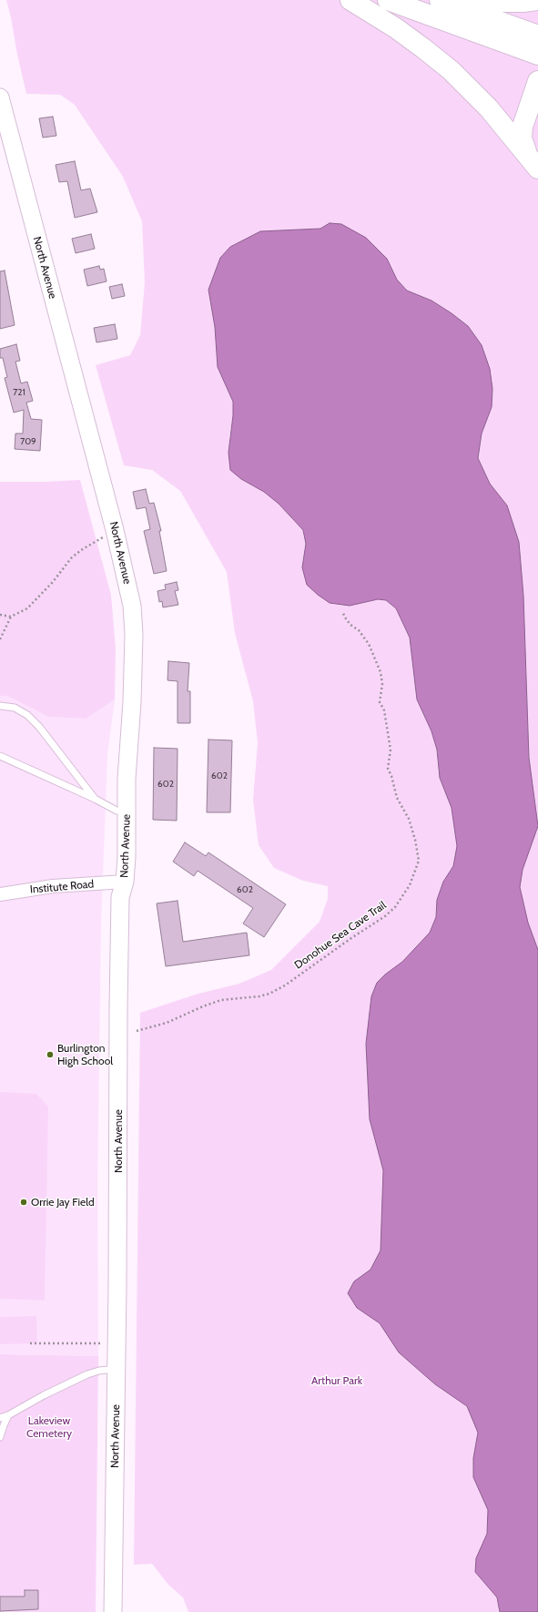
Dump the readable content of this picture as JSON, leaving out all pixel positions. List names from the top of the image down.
{
  "streets": {
    "main road": ["North Avenue"],
    "street": ["Institute Road"],
    "path": ["Donohue Sea Cave Trail"]
  },
  "crossings": [
    ["North Avenue", "Institute Road"]
  ],
  "parks": ["Arthur Park", "Lakeview Cemetery"],
  "places": ["Burlington High School", "Orrie Jay Field"],
  "house_numbers": [
    "721",
    "709",
    "602",
    "602",
    "602"
  ]
}
